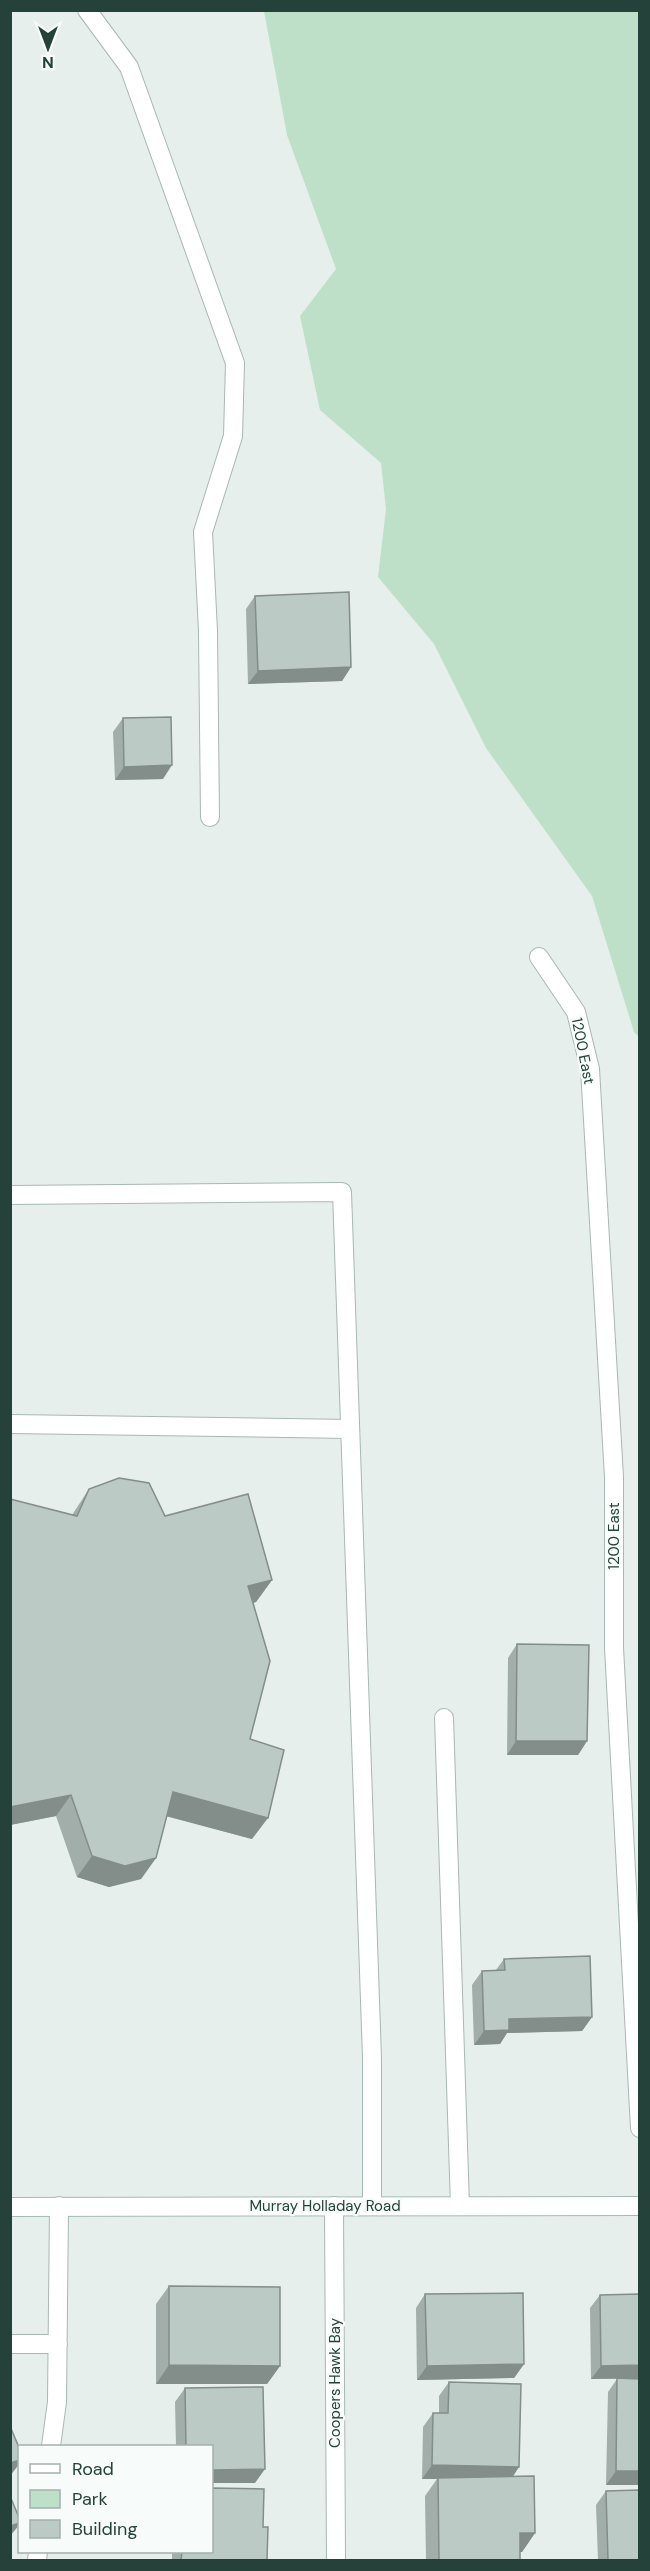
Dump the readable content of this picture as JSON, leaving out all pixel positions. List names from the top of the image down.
{
  "streets": {
    "street": ["1200 East", "Murray Holladay Road", "Coopers Hawk Bay"]
  },
  "crossings": [
    ["Murray Holladay Road", "Coopers Hawk Bay"]
  ],
  "legend": ["Road", "Park", "Building"],
  "north": "bottom"
}
